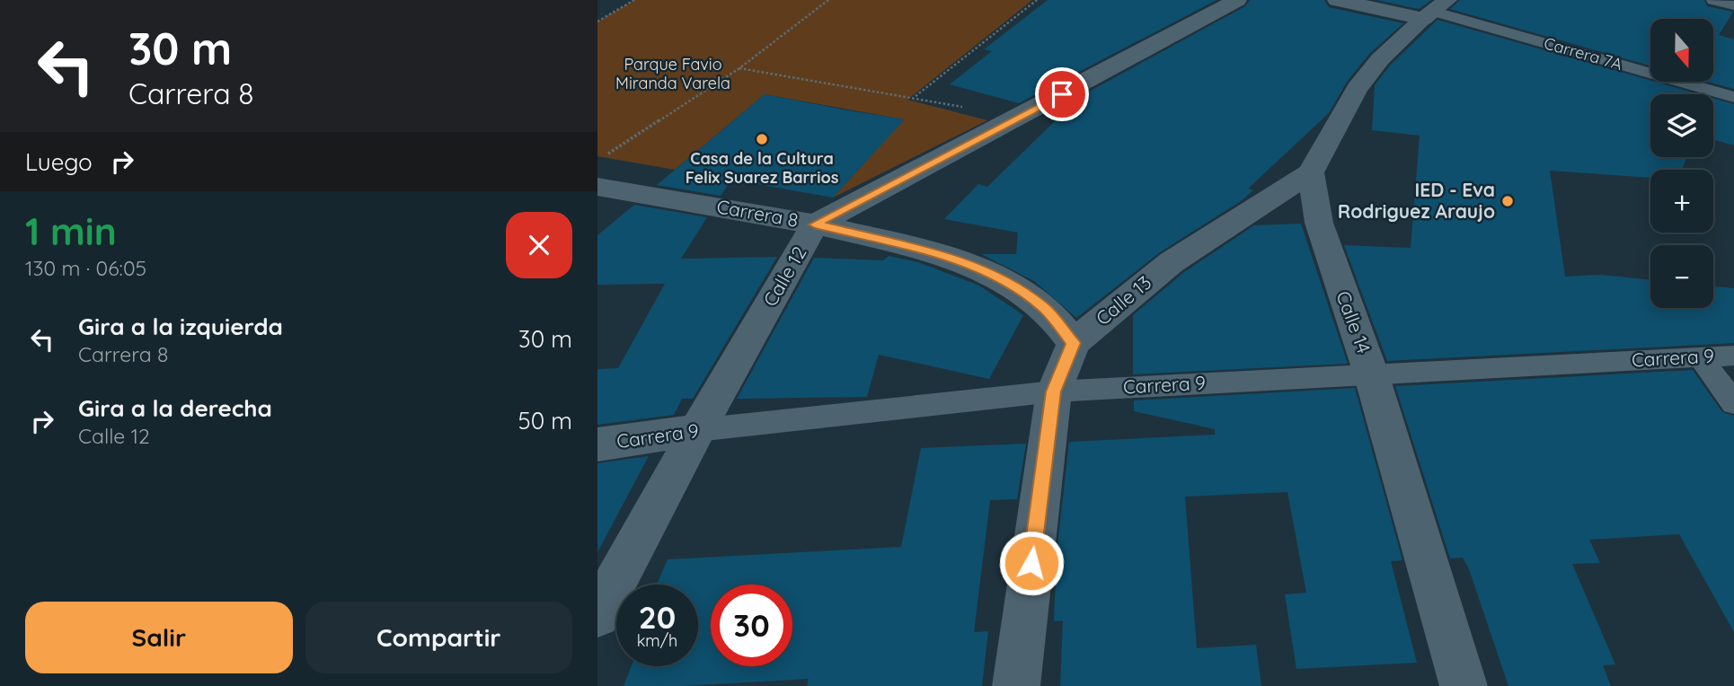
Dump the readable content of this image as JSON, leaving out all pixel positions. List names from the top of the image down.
{
  "streets": {
    "street": [
      "Carrera 7A",
      "Carrera 8",
      "Calle 12",
      "Calle 13",
      "Calle 14",
      "Carrera 9"
    ]
  },
  "crossings": [
    ["Carrera 8", "Calle 12"],
    ["Carrera 8", "Calle 13"],
    ["Calle 12", "Carrera 9"],
    ["Calle 13", "Calle 14"],
    ["Calle 13", "Carrera 9"],
    ["Calle 14", "Carrera 9"]
  ],
  "parks": ["Parque Favio Miranda Varela"],
  "places": ["Casa de la Cultura Felix Suarez Barrios", "IED - Eva Rodriguez Araujo"],
  "north": "bottom",
  "page": {
    "turn": ["30 m", "Carrera 8"],
    "map_buttons": ["+", "−"],
    "then": "Luego",
    "heading": ["1 min", "130 m · 06:05"],
    "list": [
      {
        "name": "Gira a la izquierda",
        "note": "Carrera 8",
        "value": "30 m"
      },
      {
        "name": "Gira a la derecha",
        "note": "Calle 12",
        "value": "50 m"
      }
    ],
    "speed": "20 km/h",
    "limit": "30",
    "buttons": ["Salir", "Compartir"]
  }
}
